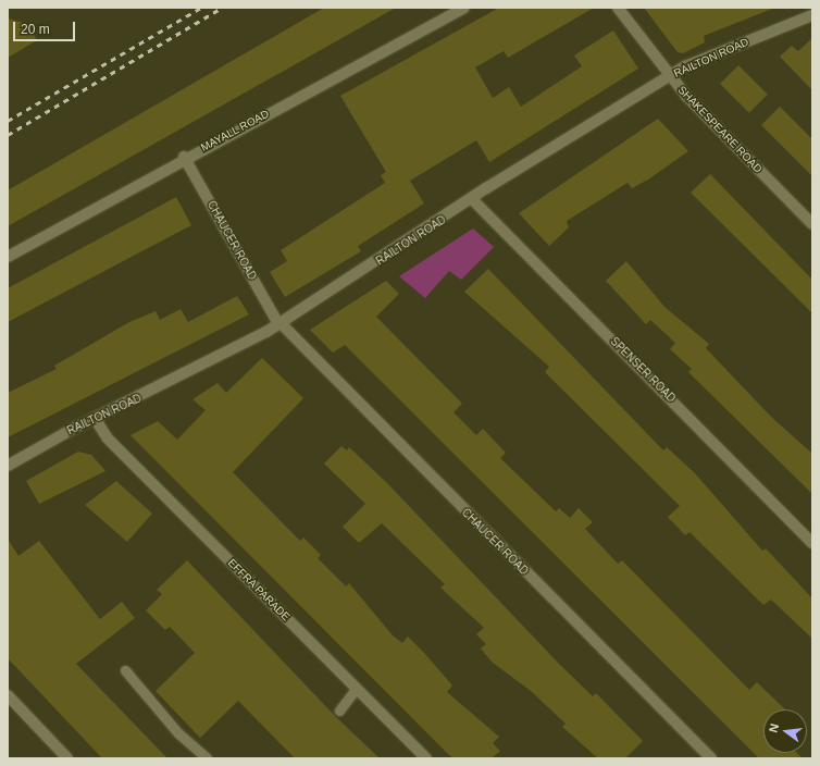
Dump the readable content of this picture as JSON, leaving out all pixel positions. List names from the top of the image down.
{
  "streets": {
    "street": [
      "RAILTON ROAD",
      "SHAKESPEARE ROAD",
      "MAYALL ROAD",
      "CHAUCER ROAD",
      "SPENSER ROAD",
      "EFFRA PARADE"
    ]
  },
  "crossings": [
    ["RAILTON ROAD", "SHAKESPEARE ROAD"],
    ["RAILTON ROAD", "CHAUCER ROAD"],
    ["RAILTON ROAD", "SPENSER ROAD"],
    ["RAILTON ROAD", "EFFRA PARADE"],
    ["MAYALL ROAD", "CHAUCER ROAD"]
  ],
  "scale_bar": "20 m",
  "north": "left"
}
